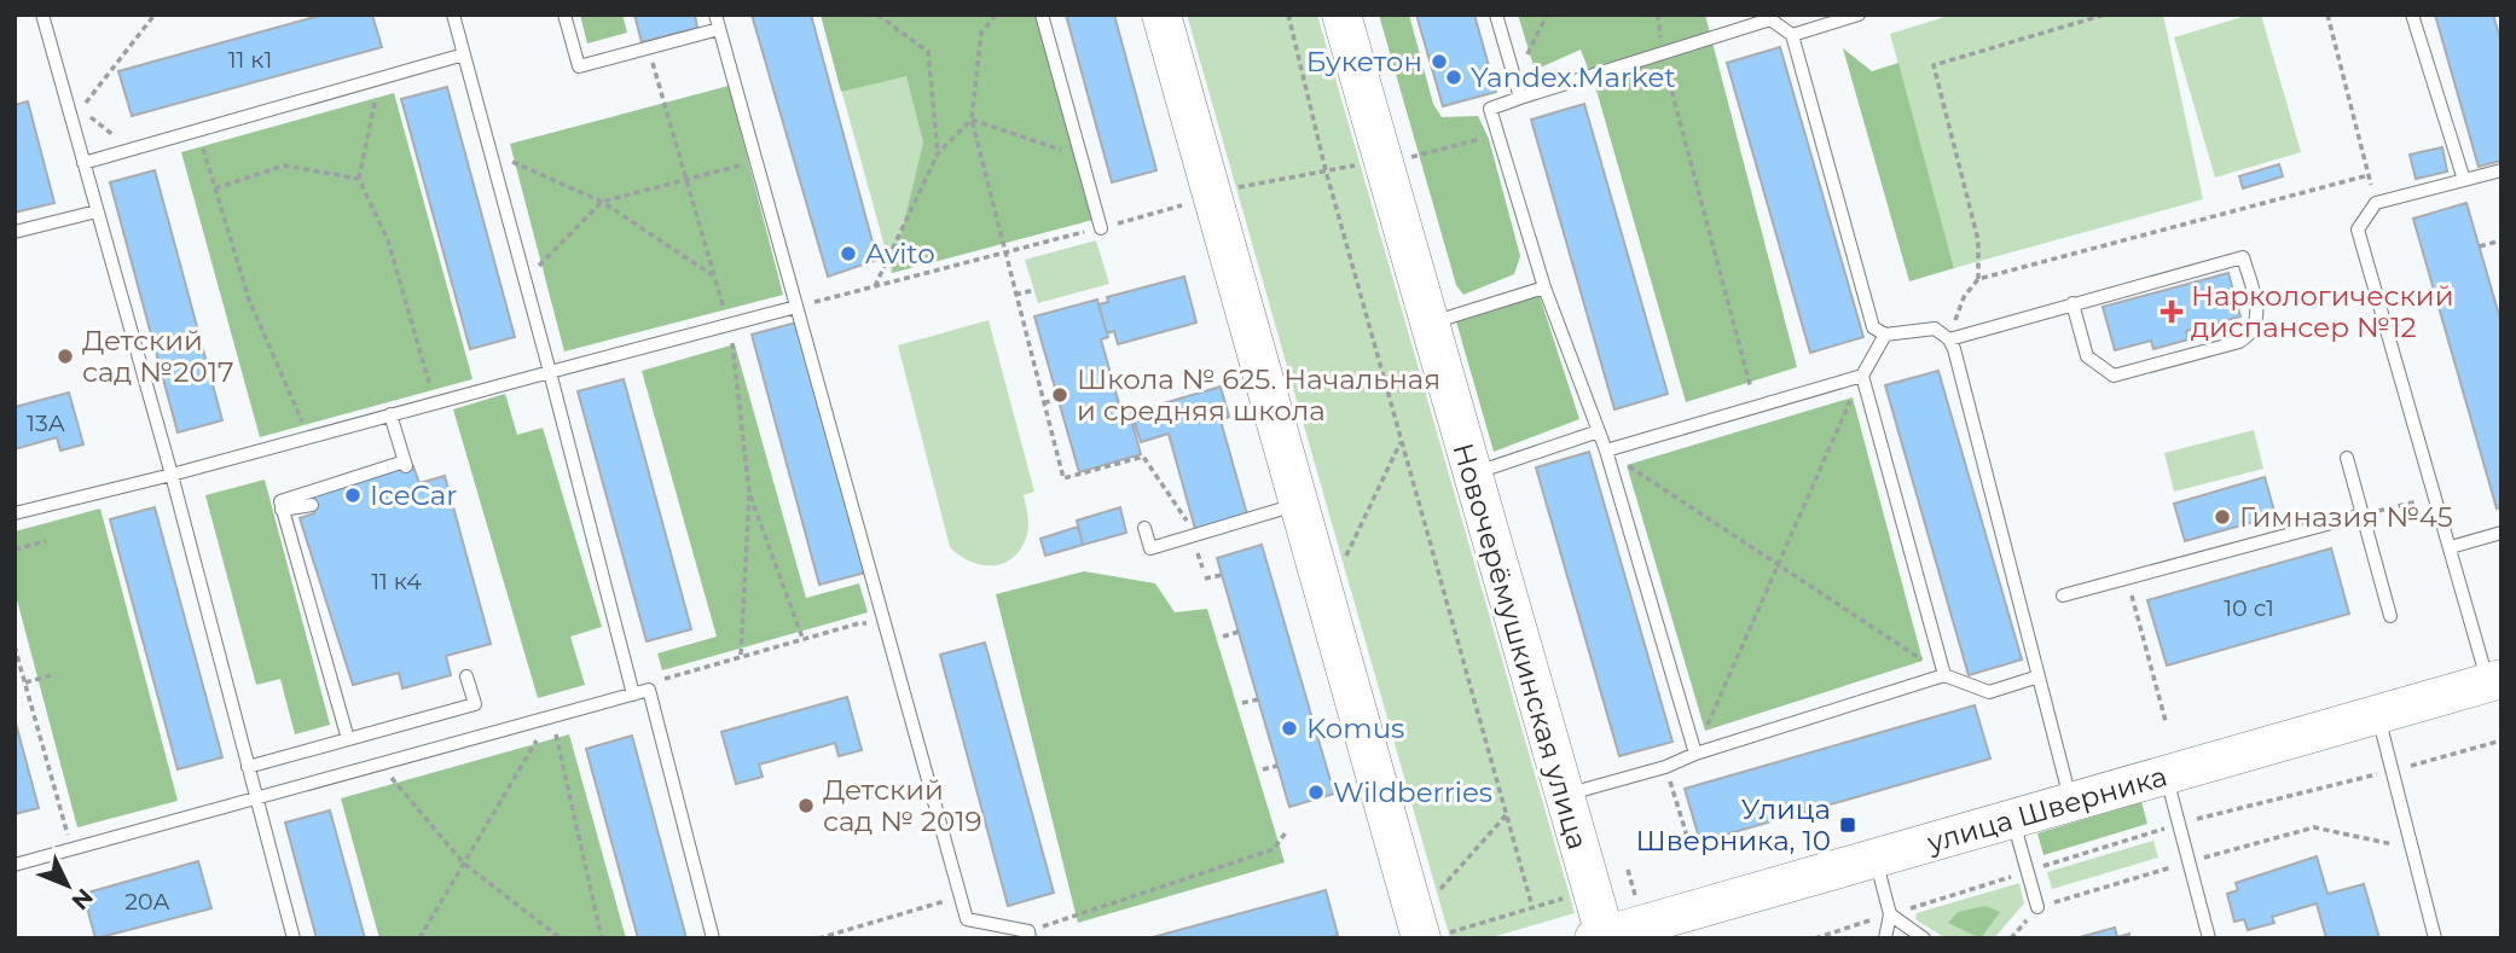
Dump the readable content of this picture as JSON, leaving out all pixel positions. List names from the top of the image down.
{
  "streets": {
    "street": ["Новочерёмушкинская улица", "улица Шверника"]
  },
  "crossings": [
    ["Новочерёмушкинская улица", "улица Шверника"]
  ],
  "places": {
    "other": [
      "Букетон",
      "Yandex.Market",
      "Avito",
      "Детский сад №2017",
      "Школа № 625. Начальная и средняя школа",
      "IceCar",
      "Гимназия №45",
      "Komus",
      "Wildberries",
      "Детский сад № 2019"
    ],
    "health": ["Наркологический диспансер №12"],
    "transit": ["Улица Шверника, 10"]
  },
  "house_numbers": [
    "11 к1",
    "13А",
    "11 к4",
    "10 с1",
    "20А"
  ],
  "north": "bottom right"
}
